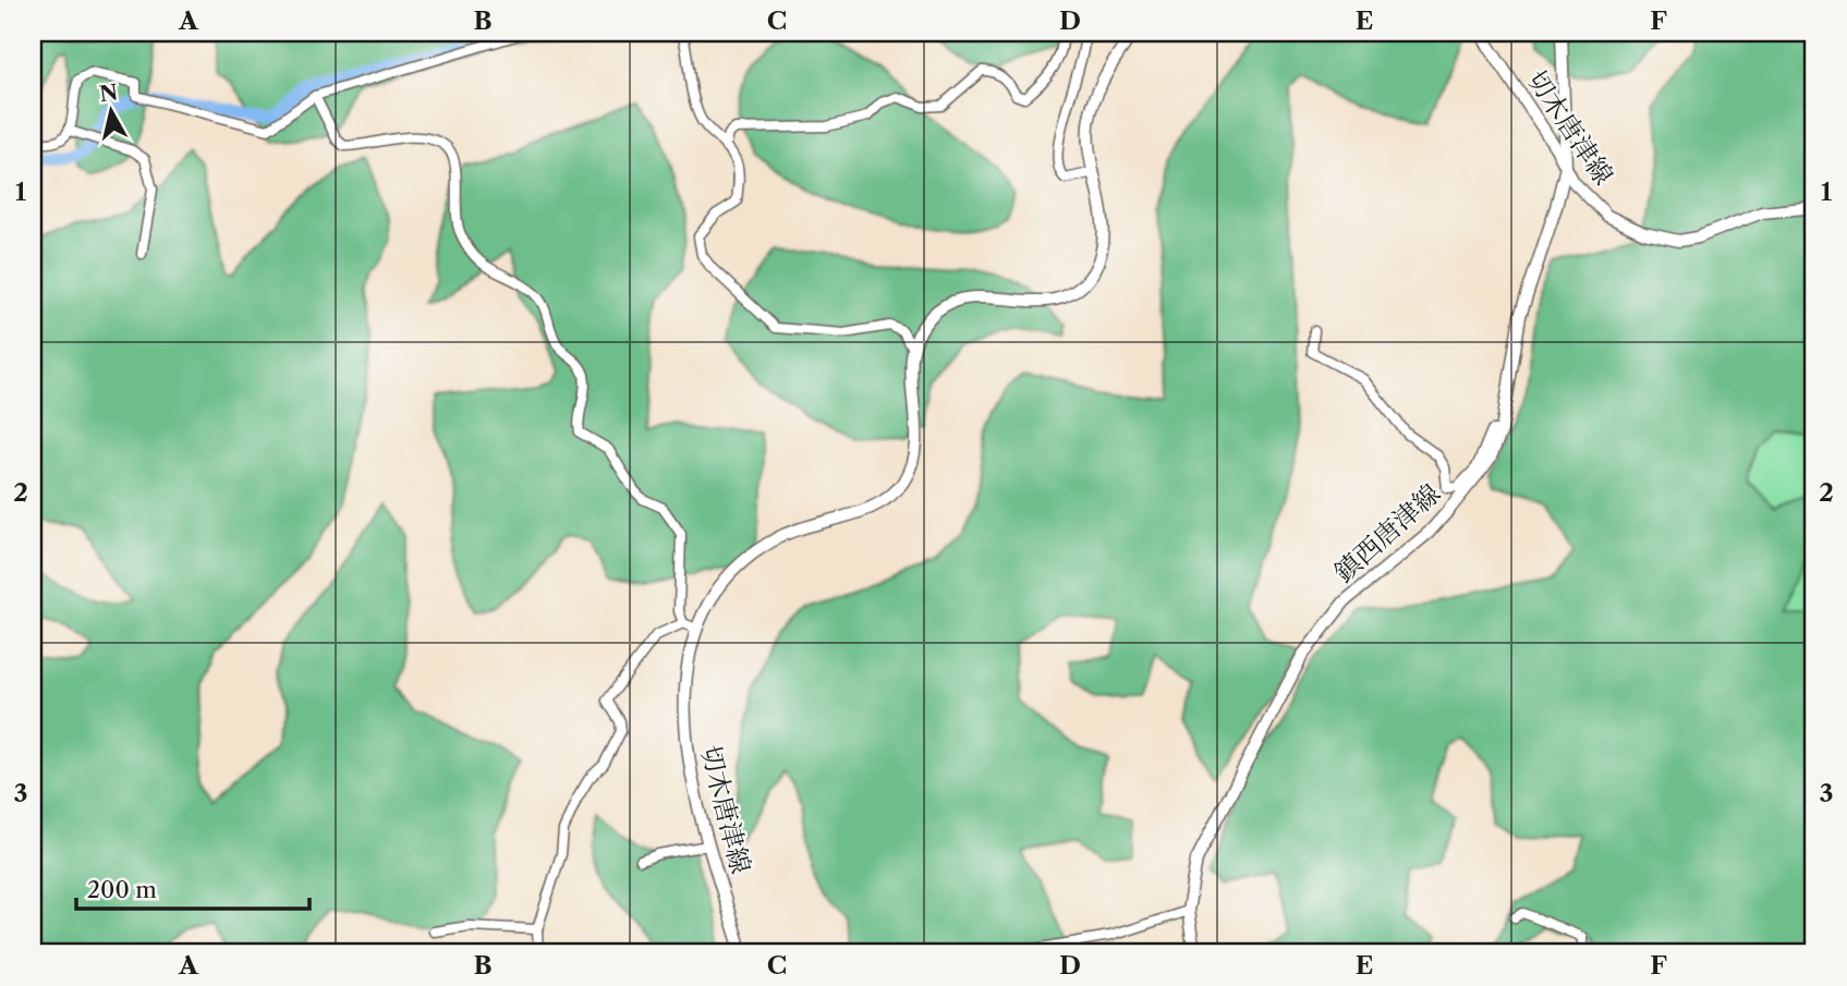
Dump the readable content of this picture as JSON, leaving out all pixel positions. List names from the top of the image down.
{
  "streets": {
    "main road": ["切木唐津線", "鎮西唐津線"]
  },
  "crossings": [
    ["切木唐津線", "鎮西唐津線"]
  ],
  "scale_bar": "200 m",
  "north": "top",
  "grid": {
    "columns": [
      "A",
      "B",
      "C",
      "D",
      "E",
      "F"
    ],
    "rows": ["1", "2", "3"]
  }
}
